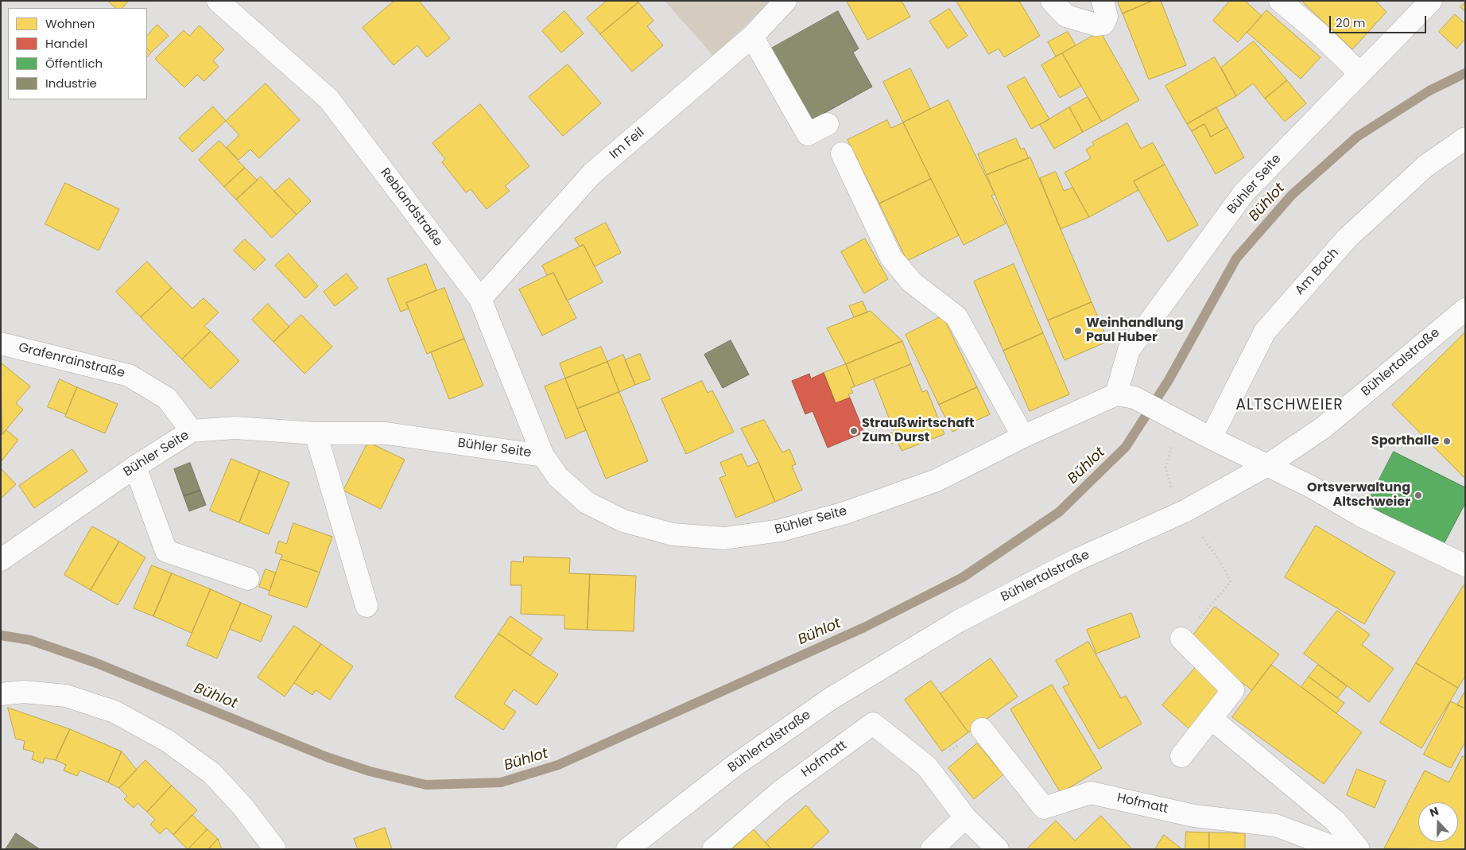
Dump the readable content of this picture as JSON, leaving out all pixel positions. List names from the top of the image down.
{
  "streets": {
    "street": [
      "Im Feil",
      "Bühler Seite",
      "Reblandstraße",
      "Am Bach",
      "Grafenrainstraße",
      "Bühlertalstraße",
      "Hofmatt"
    ]
  },
  "crossings": [
    ["Im Feil", "Reblandstraße"],
    ["Bühler Seite", "Reblandstraße"],
    ["Bühler Seite", "Grafenrainstraße"]
  ],
  "districts": ["ALTSCHWEIER"],
  "water": ["Bühlot"],
  "places": [
    "Weinhandlung Paul Huber",
    "Straußwirtschaft Zum Durst",
    "Sporthalle",
    "Ortsverwaltung Altschweier"
  ],
  "legend": [
    "Wohnen",
    "Handel",
    "Öffentlich",
    "Industrie"
  ],
  "scale_bar": "20 m",
  "north": "top"
}
